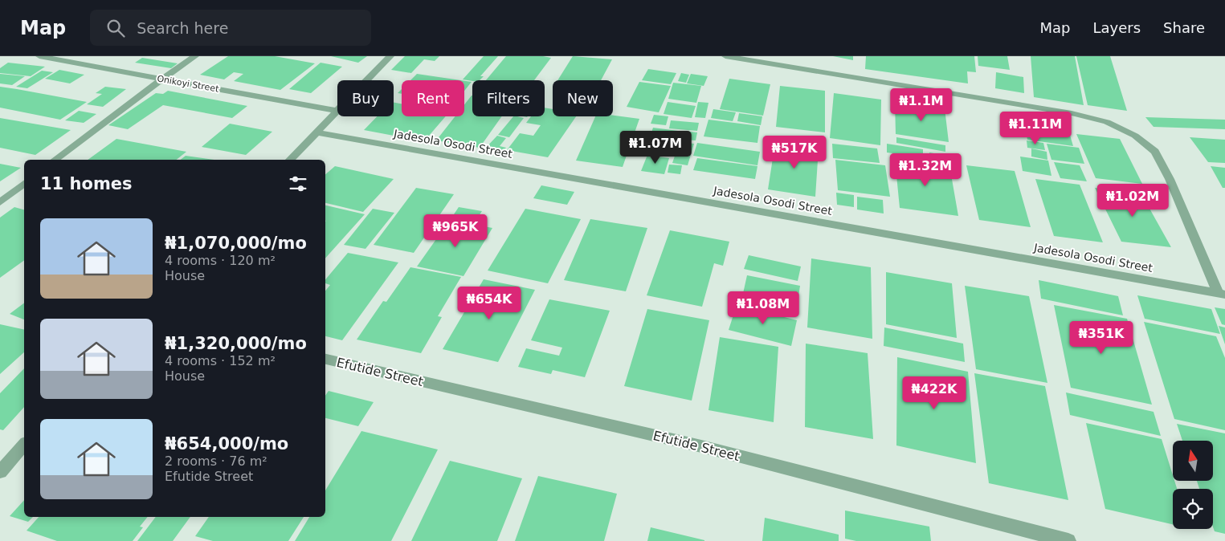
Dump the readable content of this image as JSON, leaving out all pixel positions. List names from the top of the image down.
{
  "streets": {
    "street": ["Onikoyi Street", "Jadesola Osodi Street", "Efutide Street"]
  },
  "north": "top",
  "page": {
    "header": "Map",
    "search": "Search here",
    "nav": ["Map", "Layers", "Share"],
    "chip": [
      "Buy",
      "Rent",
      "Filters",
      "New"
    ],
    "price": [
      "₦1.1M",
      "₦1.11M",
      "₦1.07M",
      "₦517K",
      "₦1.32M",
      "₦1.02M",
      "₦965K",
      "₦654K",
      "₦1.08M",
      "₦351K",
      "₦422K"
    ],
    "heading": "11 homes",
    "list": [
      {
        "name": "₦1,070,000/mo",
        "note": "4 rooms · 120 m² · House"
      },
      {
        "name": "₦1,320,000/mo",
        "note": "4 rooms · 152 m² · House"
      },
      {
        "name": "₦654,000/mo",
        "note": "2 rooms · 76 m² · Efutide Street"
      }
    ]
  }
}
